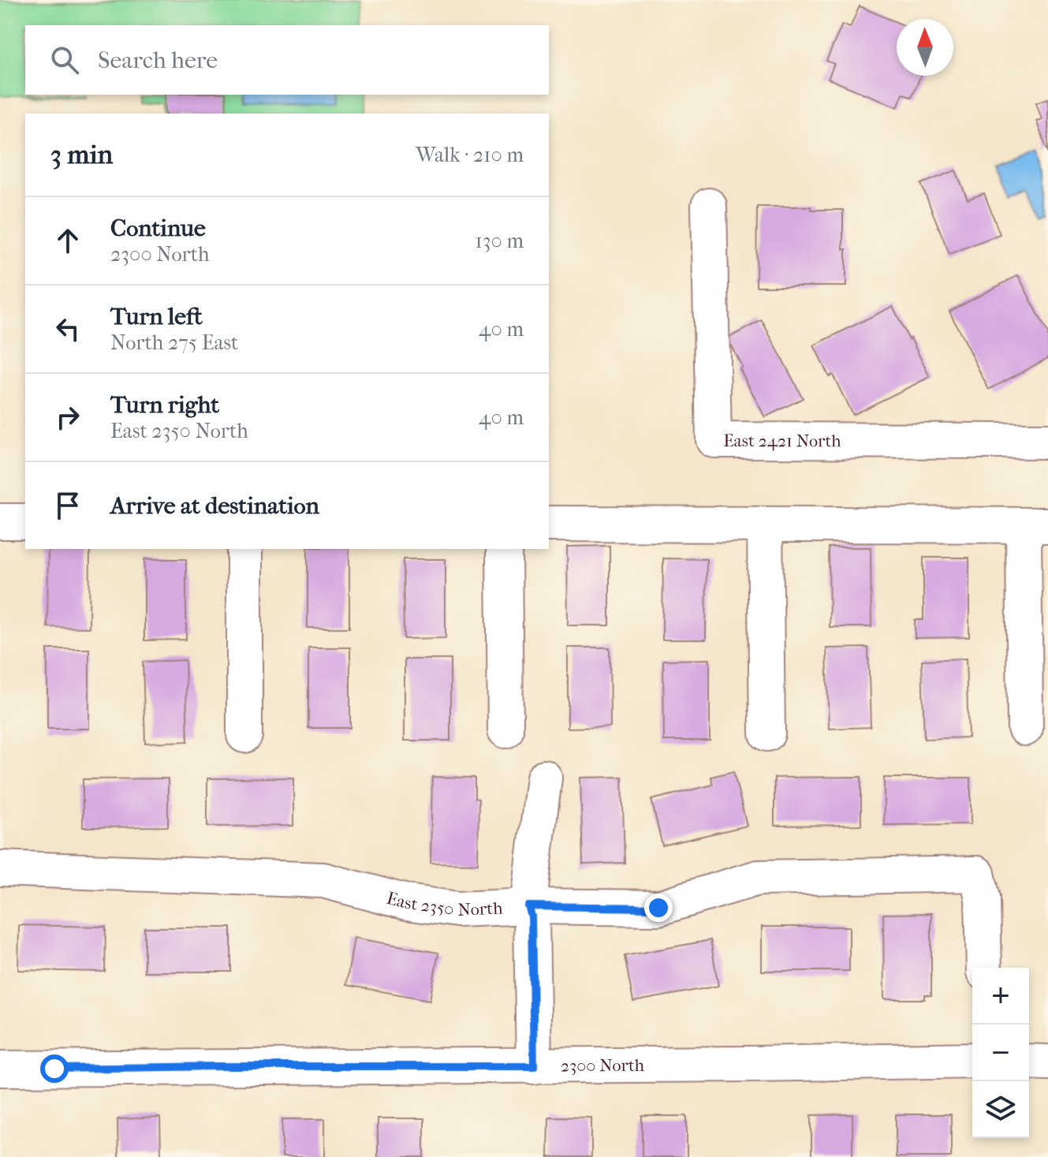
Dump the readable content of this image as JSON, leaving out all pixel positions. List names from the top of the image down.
{
  "streets": {
    "street": ["East 2421 North", "East 2350 North", "2300 North"]
  },
  "north": "top",
  "page": {
    "search": "Search here",
    "heading": ["3 min", "Walk · 210 m"],
    "list": [
      ["Continue", "2300 North", "130 m"],
      ["Turn left", "North 275 East", "40 m"],
      ["Turn right", "East 2350 North", "40 m"],
      "Arrive at destination"
    ],
    "map_buttons": ["+", "−"]
  }
}
